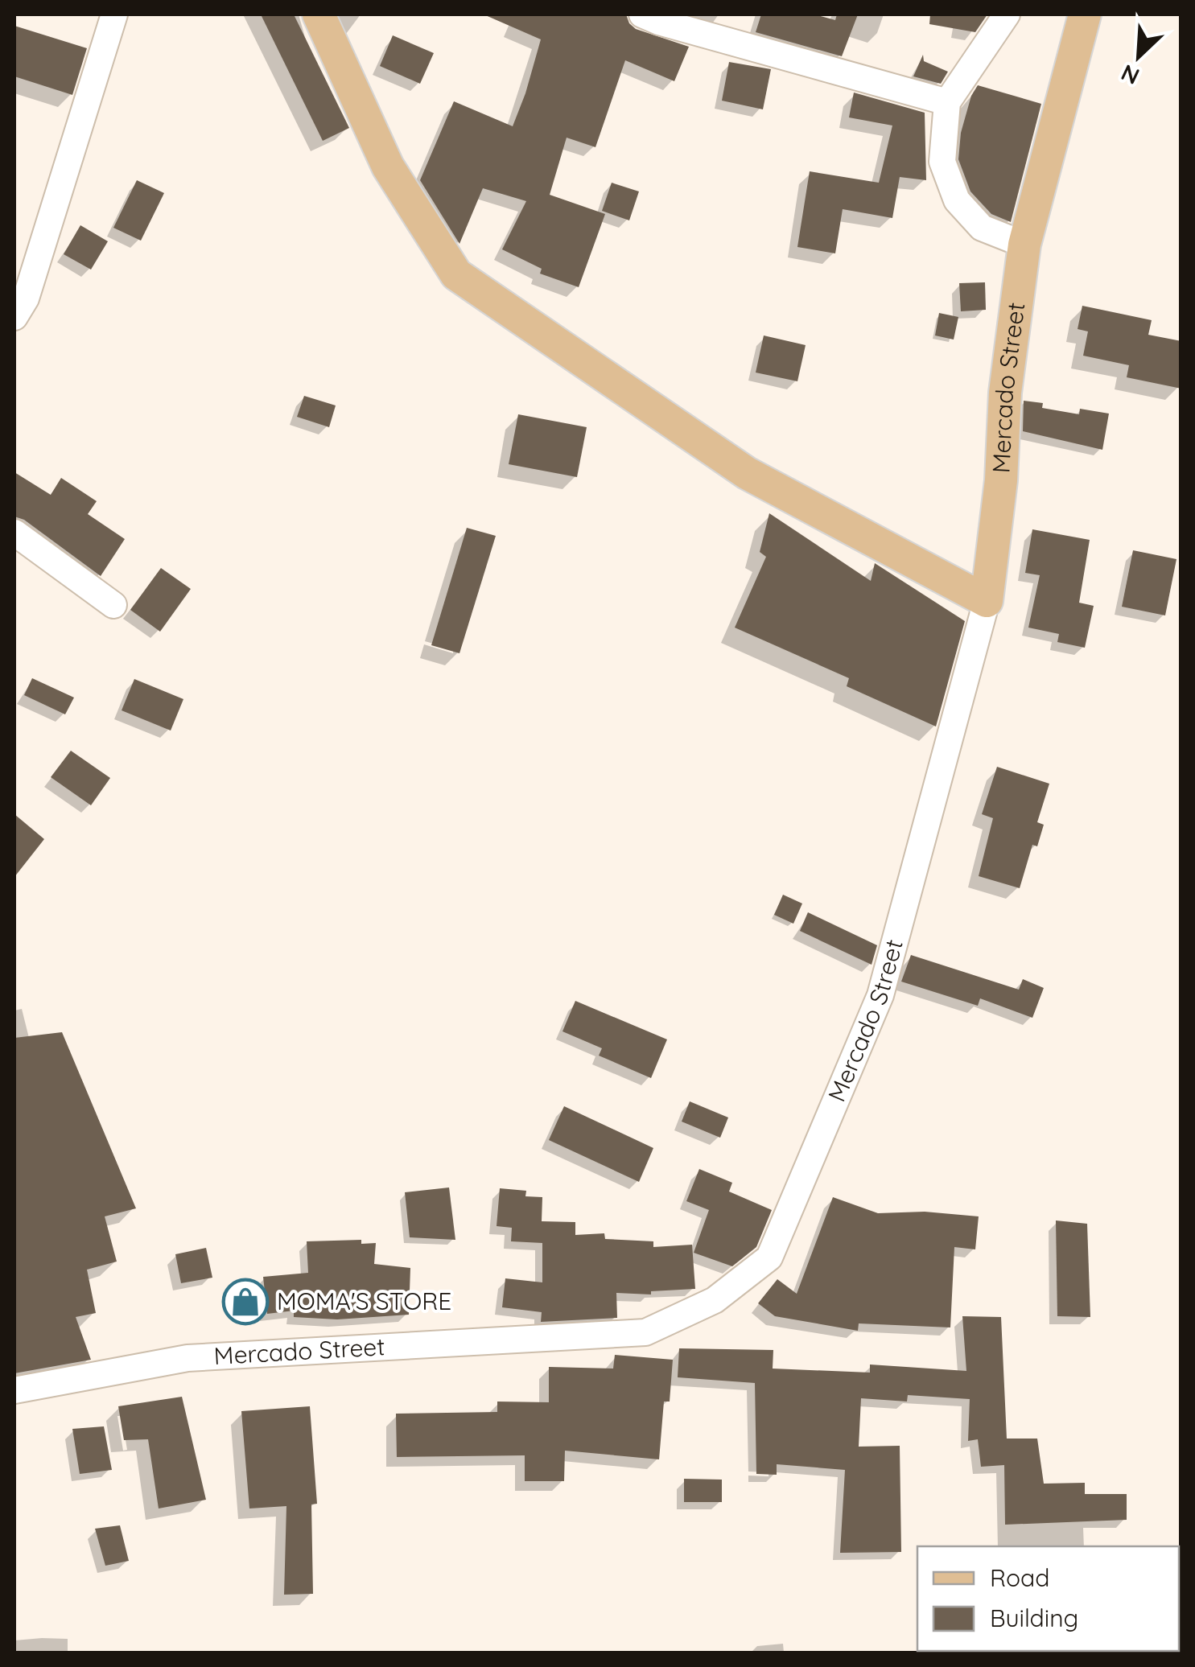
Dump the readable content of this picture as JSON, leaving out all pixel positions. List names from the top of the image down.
{
  "streets": {
    "main road": ["Mercado Street"]
  },
  "places": {
    "shop": ["MOMA'S STORE"]
  },
  "legend": ["Road", "Building"],
  "north": "bottom left"
}
